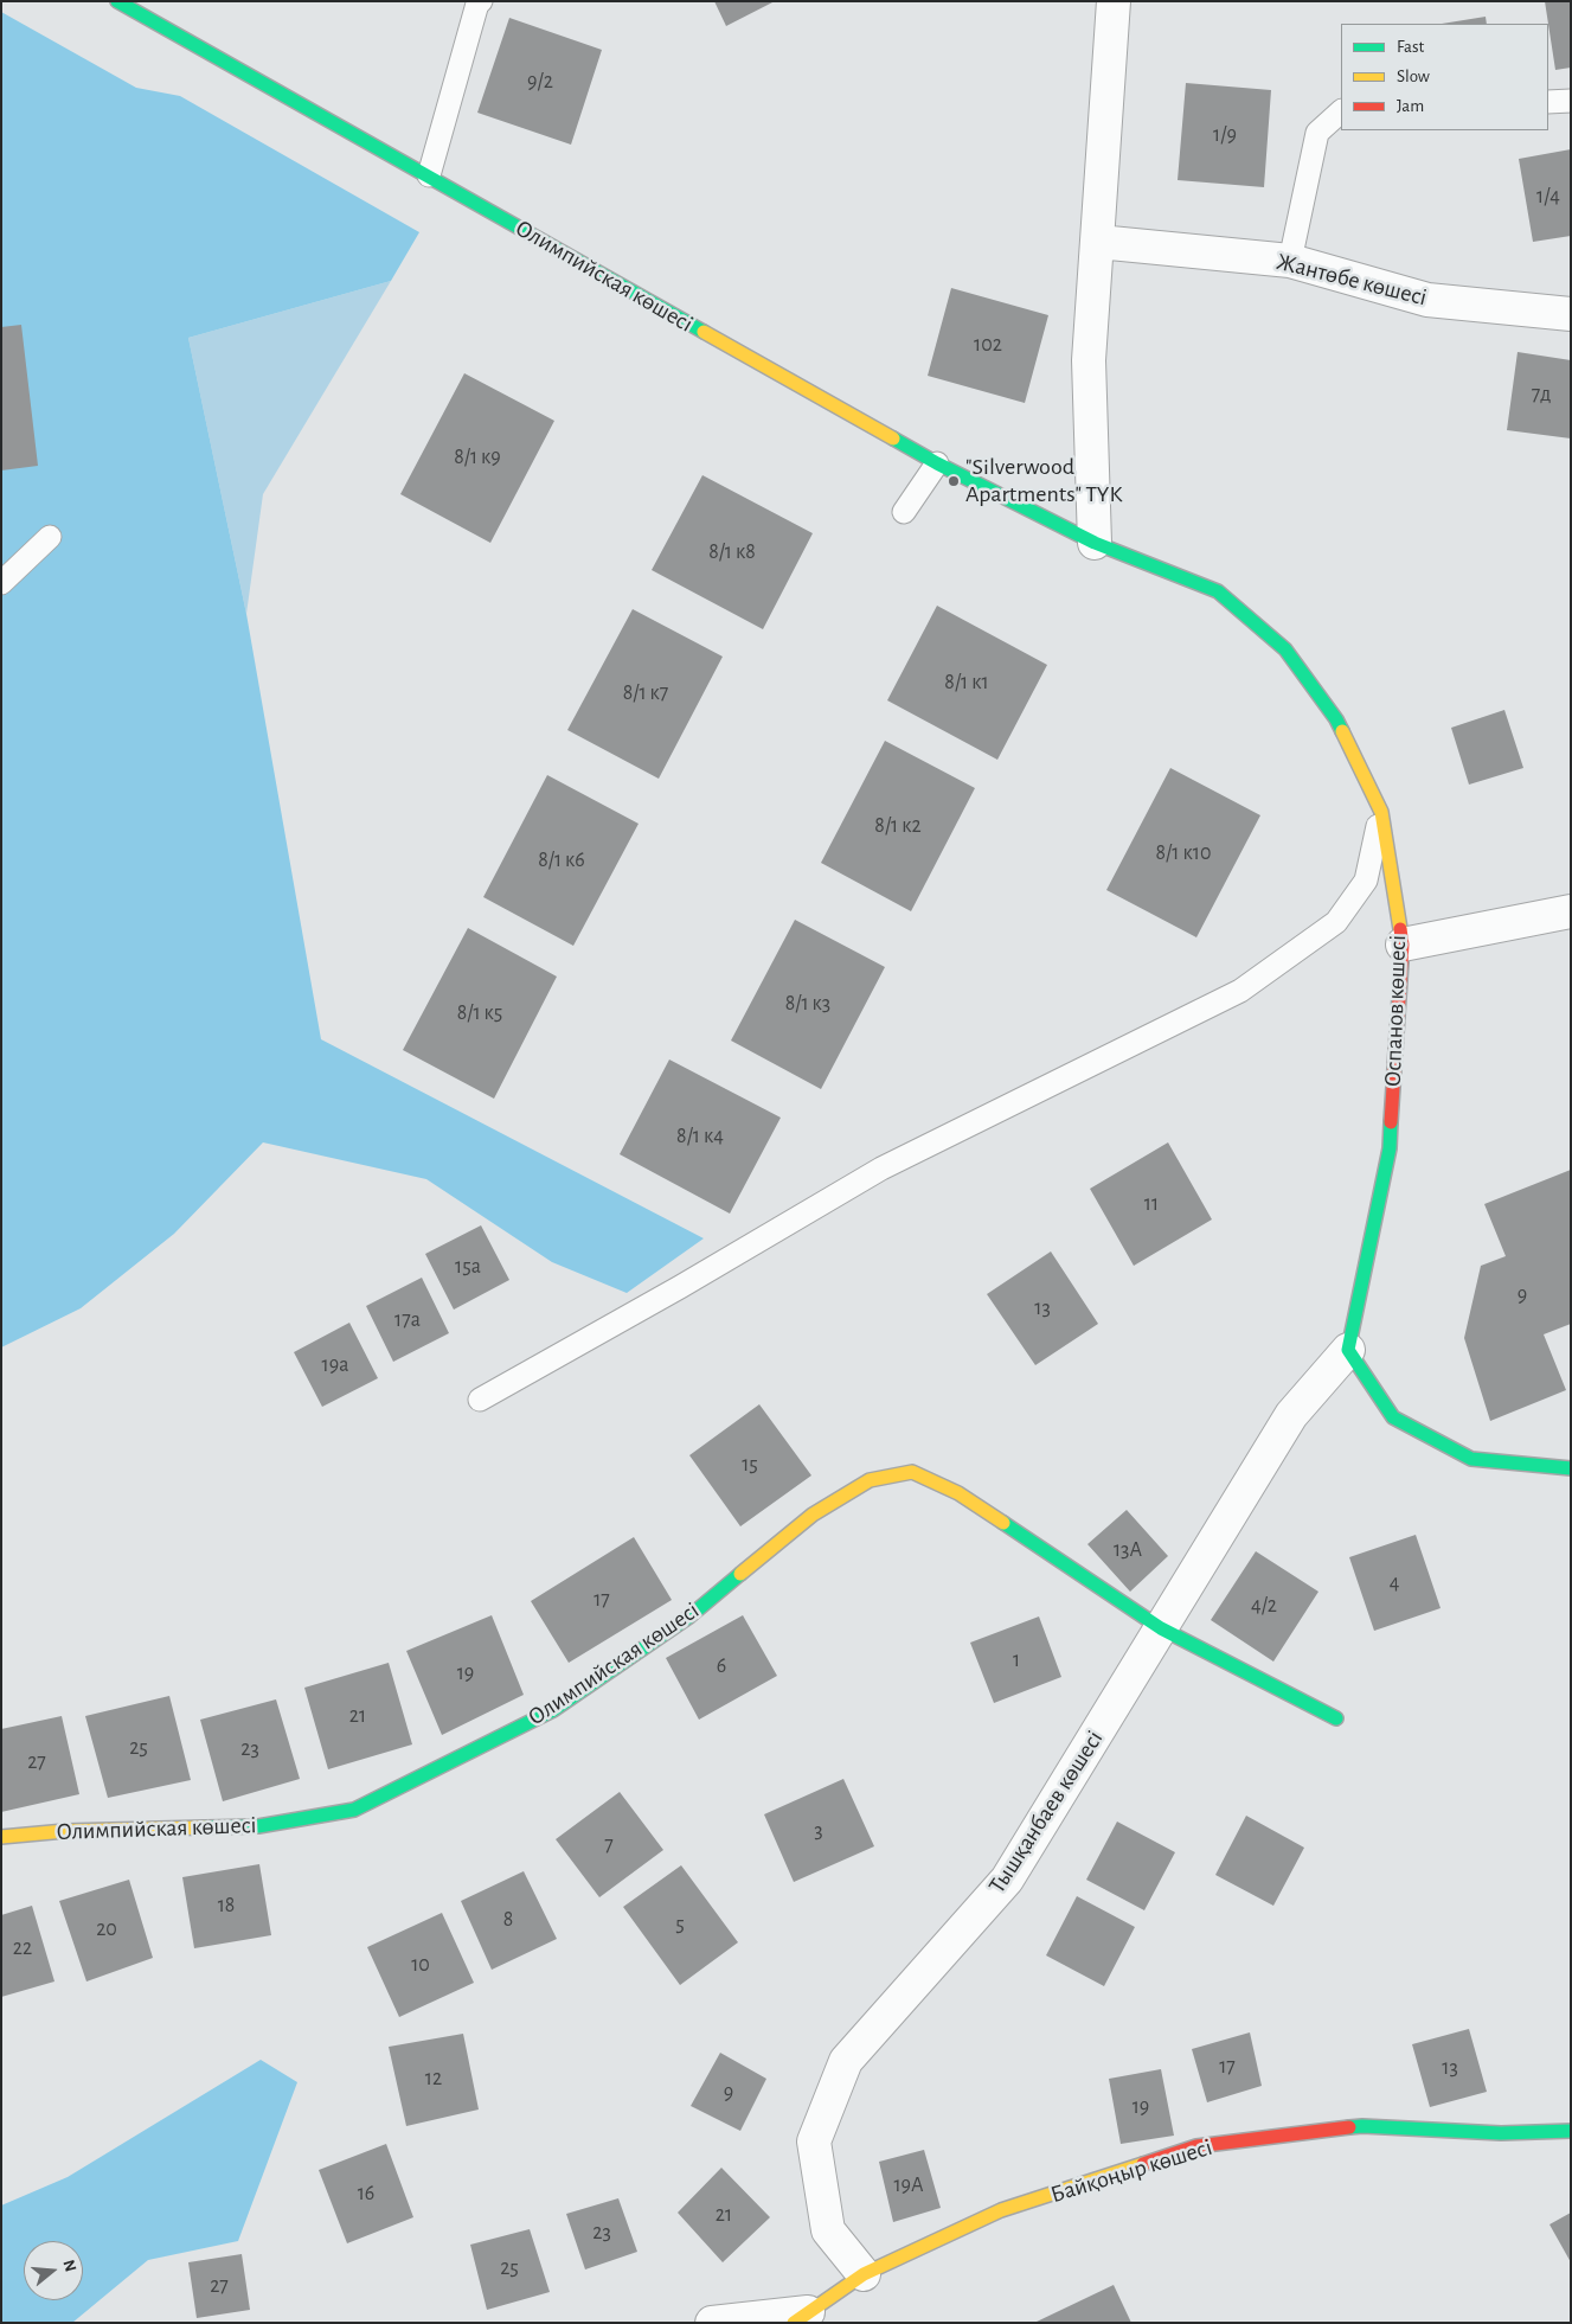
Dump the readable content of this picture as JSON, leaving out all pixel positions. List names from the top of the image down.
{
  "streets": {
    "street": [
      "Олимпийская көшесі",
      "Жантөбе көшесі",
      "Оспанов көшесі",
      "Тышқанбаев көшесі",
      "Байқоңыр көшесі"
    ]
  },
  "crossings": [
    ["Олимпийская көшесі", "Оспанов көшесі"],
    ["Олимпийская көшесі", "Тышқанбаев көшесі"],
    ["Оспанов көшесі", "Тышқанбаев көшесі"],
    ["Тышқанбаев көшесі", "Байқоңыр көшесі"]
  ],
  "places": ["\"Silverwood Apartments\" ТҮК"],
  "house_numbers": [
    "9/2",
    "1/9",
    "1/4",
    "102",
    "7д",
    "8/1 к9",
    "8/1 к8",
    "8/1 к1",
    "8/1 к7",
    "8/1 к2",
    "8/1 к10",
    "8/1 к6",
    "8/1 к3",
    "8/1 к5",
    "8/1 к4",
    "11",
    "15а",
    "9",
    "13",
    "17а",
    "19а",
    "15",
    "13А",
    "4",
    "17",
    "4/2",
    "1",
    "6",
    "19",
    "21",
    "25",
    "23",
    "27",
    "3",
    "7",
    "18",
    "8",
    "5",
    "20",
    "22",
    "10",
    "17",
    "13",
    "12",
    "9",
    "19",
    "19А",
    "16",
    "21",
    "23",
    "25",
    "27"
  ],
  "legend": ["Fast", "Slow", "Jam"],
  "north": "right"
}
